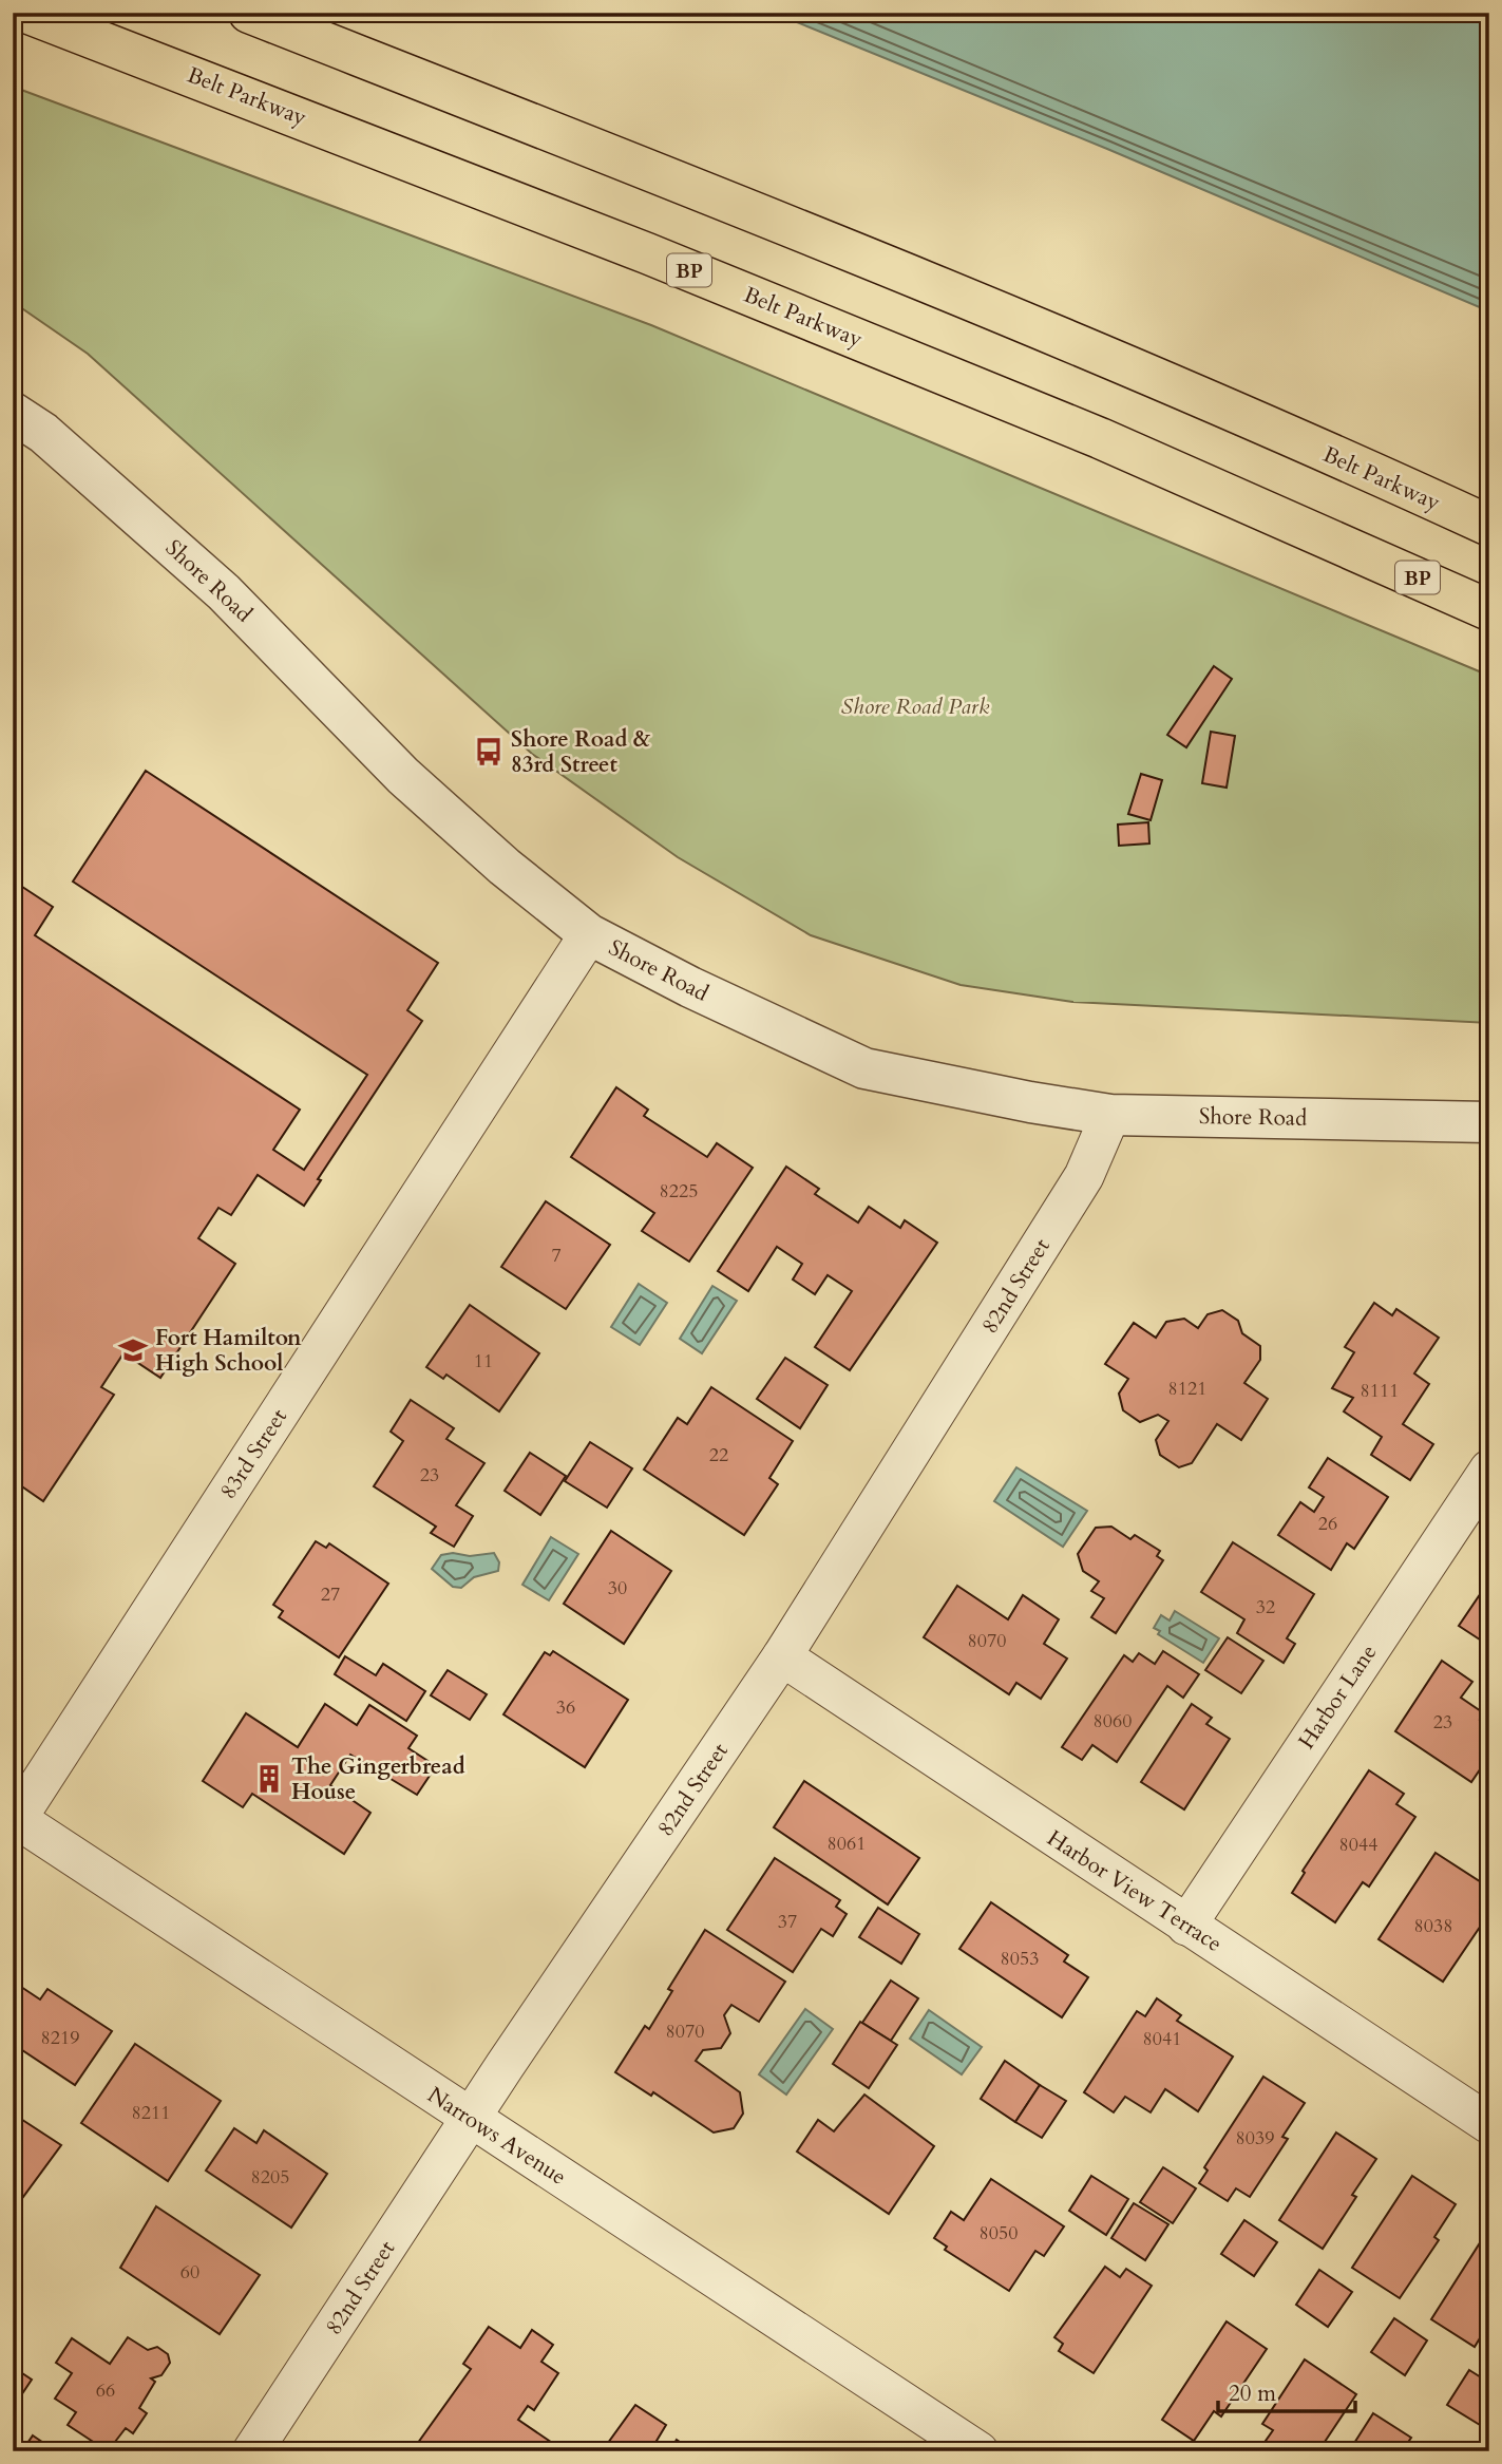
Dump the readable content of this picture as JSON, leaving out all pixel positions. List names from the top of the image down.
{
  "streets": {
    "highway": ["Belt Parkway", "BP"],
    "street": [
      "Shore Road",
      "82nd Street",
      "83rd Street",
      "Harbor Lane",
      "Harbor View Terrace",
      "Narrows Avenue"
    ]
  },
  "crossings": [
    ["Shore Road", "82nd Street"],
    ["Shore Road", "83rd Street"],
    ["82nd Street", "Harbor View Terrace"],
    ["82nd Street", "Narrows Avenue"],
    ["83rd Street", "Narrows Avenue"],
    ["Harbor Lane", "Harbor View Terrace"]
  ],
  "parks": ["Shore Road Park"],
  "places": {
    "bus stop": ["Shore Road & 83rd Street"],
    "school or university": ["Fort Hamilton High School"],
    "building": ["The Gingerbread House"]
  },
  "house_numbers": [
    "8225",
    "7",
    "11",
    "8121",
    "8111",
    "22",
    "23",
    "26",
    "30",
    "27",
    "32",
    "8070",
    "36",
    "8060",
    "23",
    "8061",
    "8044",
    "37",
    "8038",
    "8053",
    "8070",
    "8219",
    "8041",
    "8211",
    "8039",
    "8205",
    "8050",
    "60",
    "66"
  ],
  "scale_bar": "20 m"
}
